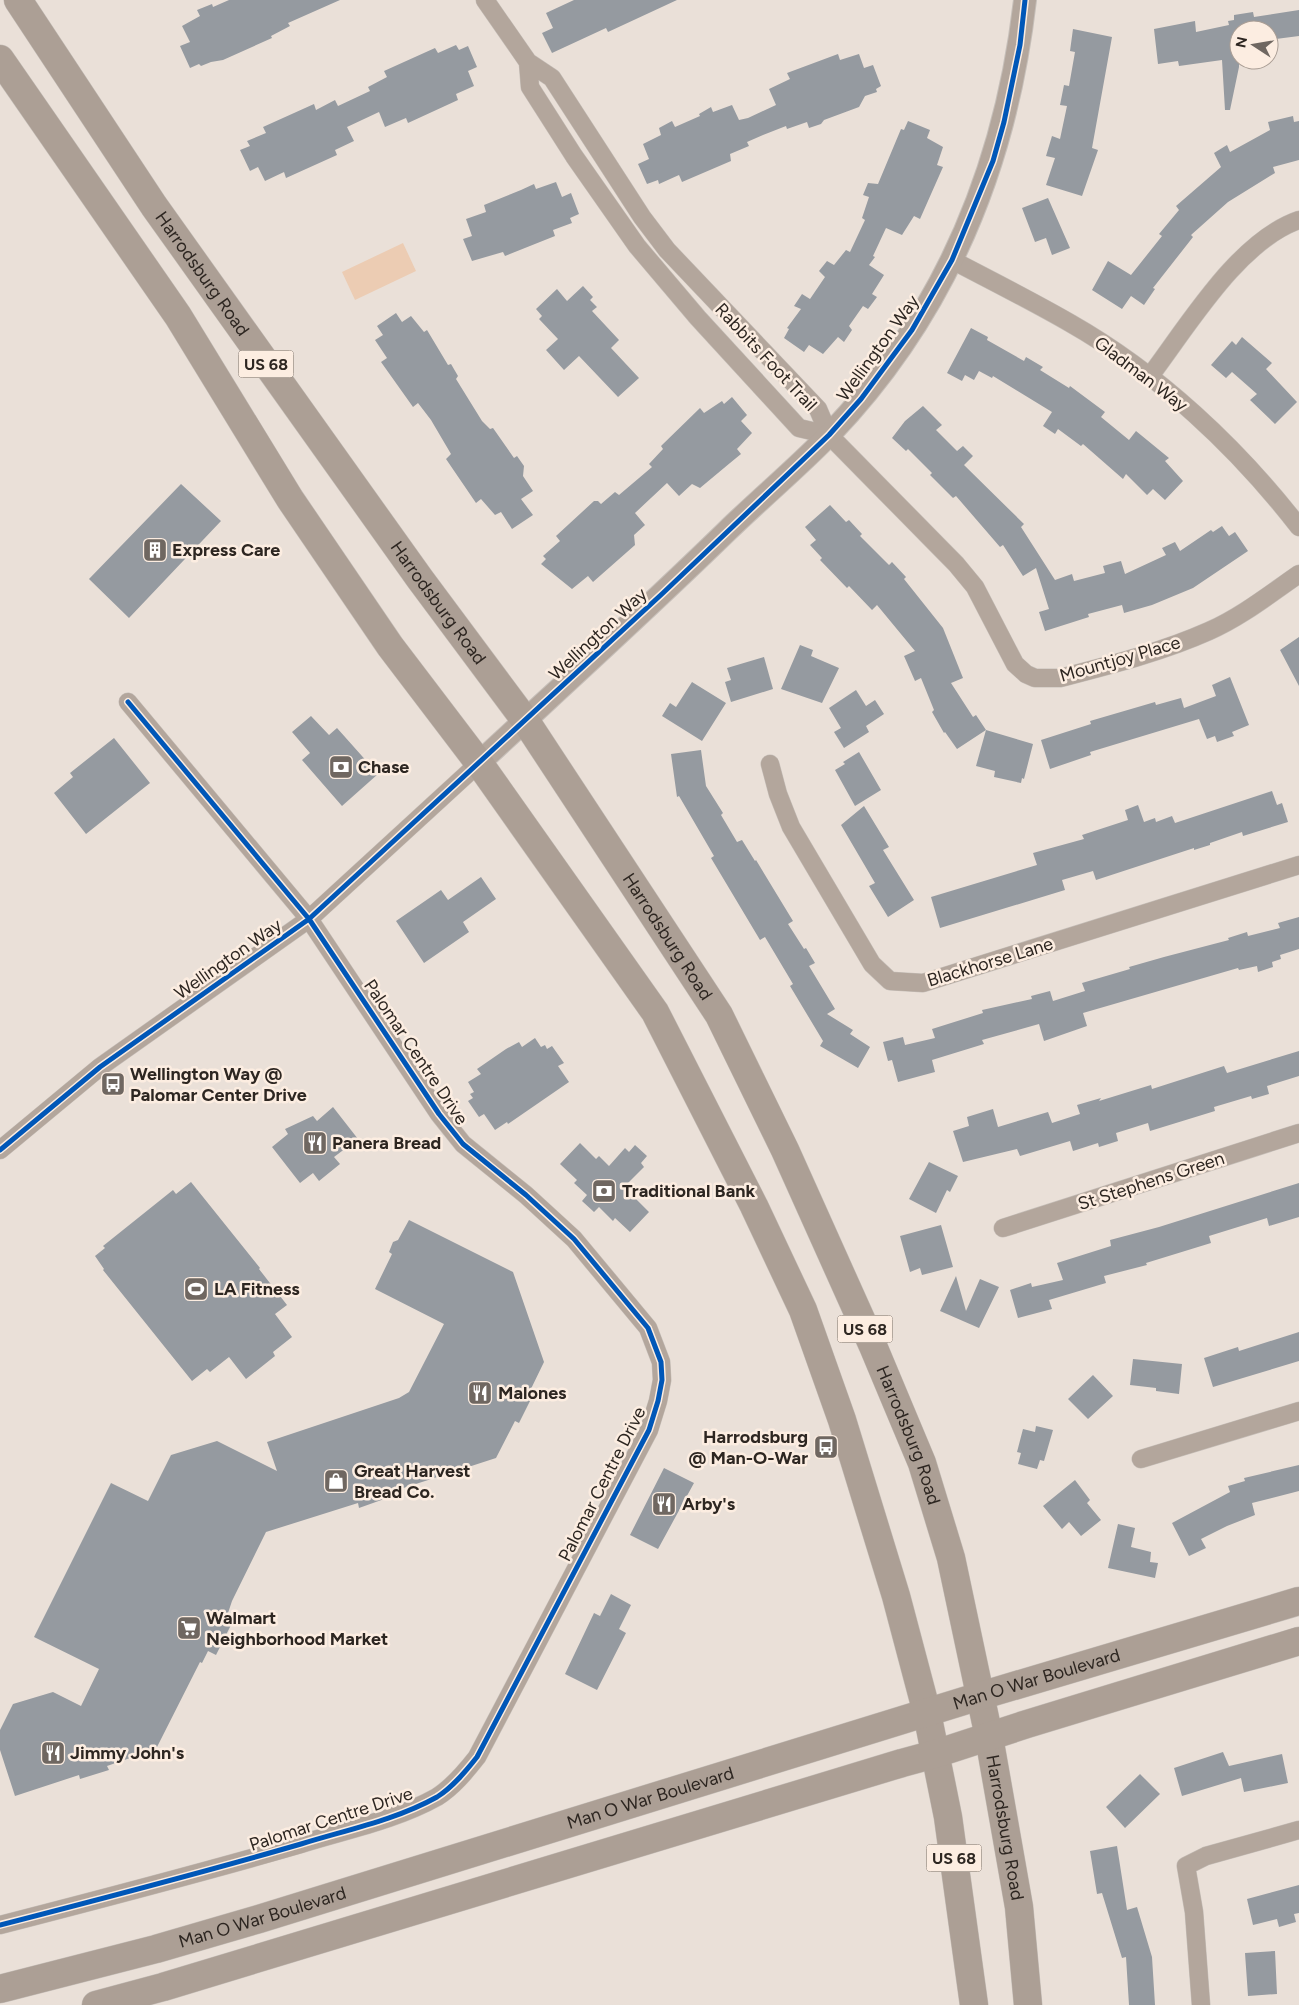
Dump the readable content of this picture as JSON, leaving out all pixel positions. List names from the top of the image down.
{
  "streets": {
    "main road": ["Harrodsburg Road", "US 68", "Man O War Boulevard"],
    "street": [
      "Wellington Way",
      "Rabbits Foot Trail",
      "Gladman Way",
      "Mountjoy Place",
      "Blackhorse Lane",
      "Palomar Centre Drive",
      "St Stephens Green"
    ]
  },
  "crossings": [
    ["Harrodsburg Road", "Wellington Way"],
    ["Harrodsburg Road", "Man O War Boulevard"],
    ["Wellington Way", "Rabbits Foot Trail"],
    ["Wellington Way", "US 68"],
    ["Wellington Way", "Gladman Way"],
    ["Wellington Way", "Mountjoy Place"],
    ["Wellington Way", "Palomar Centre Drive"],
    ["Rabbits Foot Trail", "Mountjoy Place"],
    ["US 68", "Man O War Boulevard"]
  ],
  "places": {
    "building": ["Express Care"],
    "bank": ["Chase", "Traditional Bank"],
    "bus stop": ["Wellington Way @ Palomar Center Drive", "Harrodsburg @ Man-O-War"],
    "restaurant": [
      "Panera Bread",
      "Malones",
      "Arby's",
      "Jimmy John's"
    ],
    "sports": ["LA Fitness"],
    "shop": ["Great Harvest Bread Co."],
    "supermarket": ["Walmart Neighborhood Market"]
  },
  "north": "left"
}
